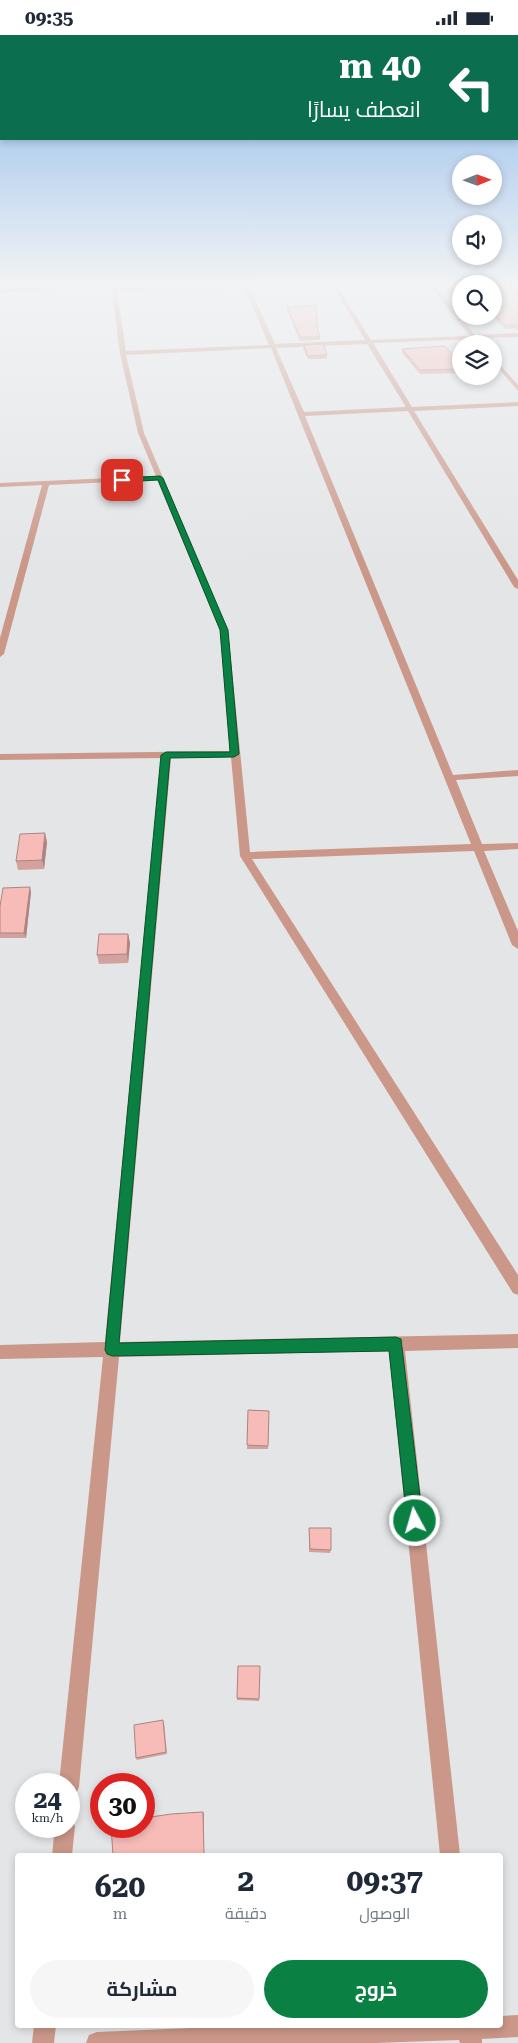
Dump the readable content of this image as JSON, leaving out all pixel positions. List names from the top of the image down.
{
  "north": "right",
  "page": {
    "status": "09:35",
    "turn": ["40 m", "انعطف يسارًا"],
    "speed": "24 km/h",
    "limit": "30",
    "eta": [
      "09:37",
      "الوصول",
      "2",
      "دقيقة",
      "620",
      "m"
    ],
    "buttons": ["خروج", "مشاركة"]
  }
}
